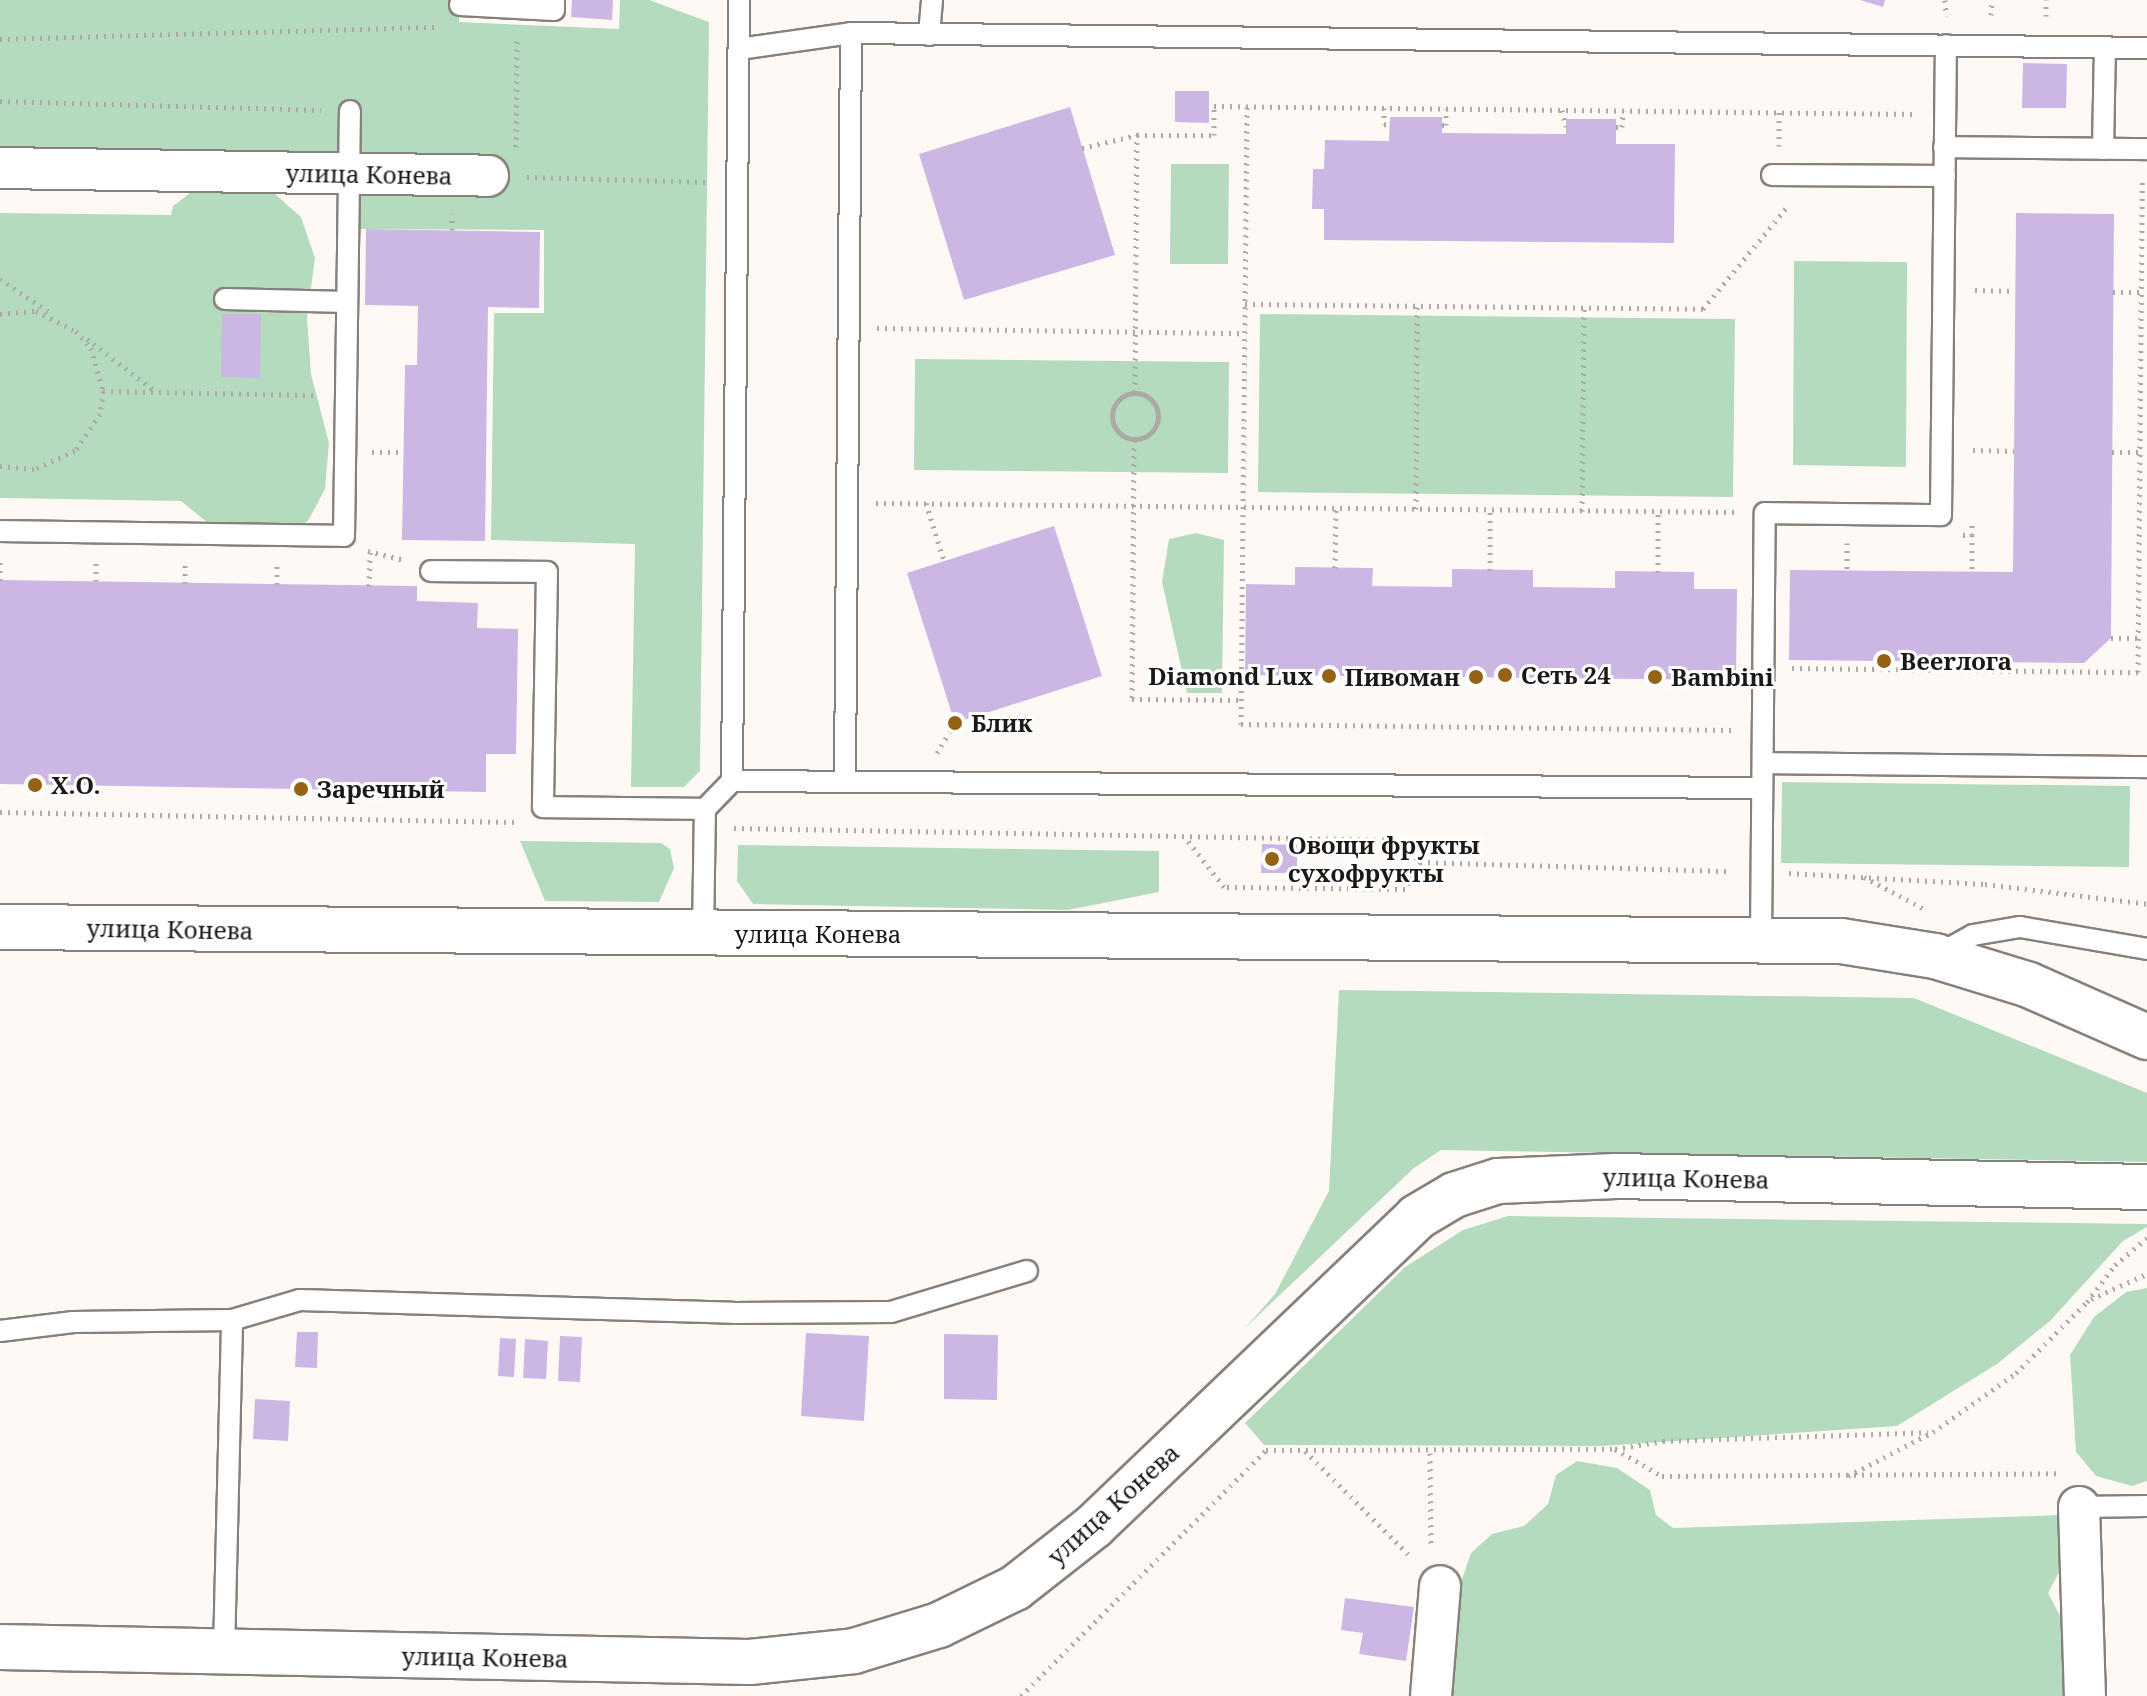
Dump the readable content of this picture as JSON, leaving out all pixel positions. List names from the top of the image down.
{
  "streets": {
    "main road": ["улица Конева"]
  },
  "places": [
    "Beerлога",
    "Сеть 24",
    "Diamond Lux",
    "Пивоман",
    "Bambini",
    "Блик",
    "X.O.",
    "Заречный",
    "Овощи фрукты сухофрукты"
  ]
}
